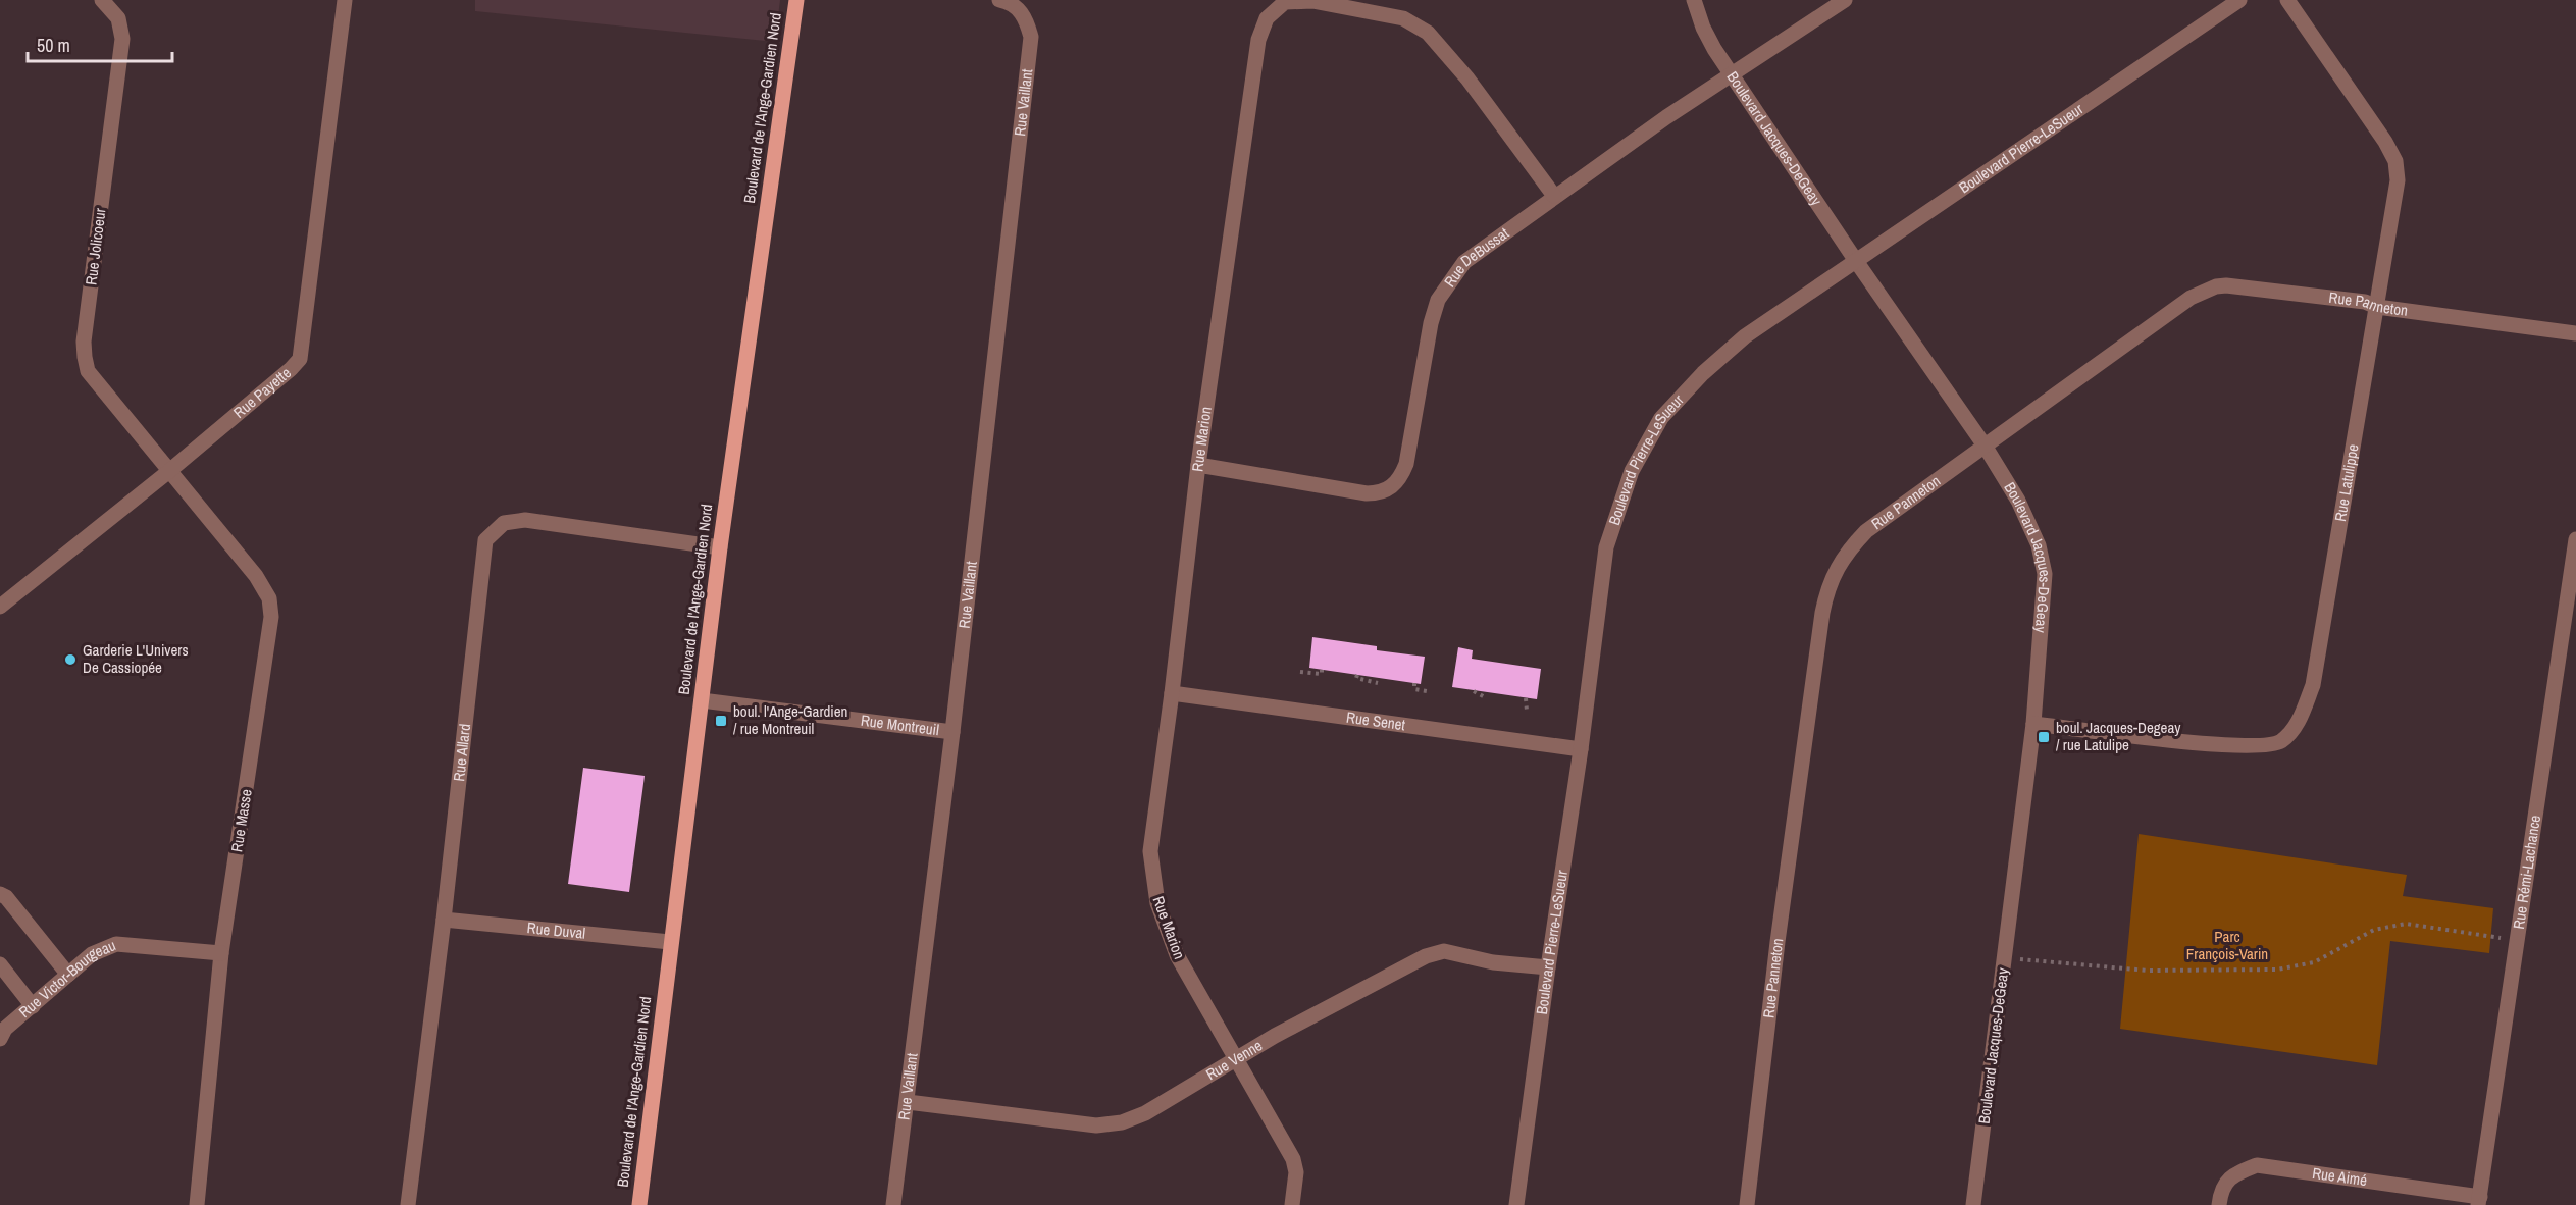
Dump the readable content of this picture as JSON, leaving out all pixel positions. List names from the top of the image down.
{
  "streets": {
    "main road": ["Boulevard de l'Ange-Gardien Nord"],
    "street": [
      "Rue Vaillant",
      "Boulevard Jacques-DeGeay",
      "Boulevard Pierre-LeSueur",
      "Rue Jolicoeur",
      "Rue DeBussat",
      "Rue Panneton",
      "Rue Payette",
      "Rue Marion",
      "Rue Latulippe",
      "Rue Senet",
      "Rue Montreuil",
      "Rue Allard",
      "Rue Masse",
      "Rue Rémi-Lachance",
      "Rue Duval",
      "Rue Victor-Bourgeau",
      "Rue Venne",
      "Rue Aimé"
    ]
  },
  "crossings": [
    ["Rue Vaillant", "Rue Montreuil"],
    ["Rue Vaillant", "Rue Venne"],
    ["Boulevard de l'Ange-Gardien Nord", "Rue Montreuil"],
    ["Boulevard de l'Ange-Gardien Nord", "Rue Allard"],
    ["Boulevard de l'Ange-Gardien Nord", "Rue Duval"],
    ["Boulevard Jacques-DeGeay", "Boulevard Pierre-LeSueur"],
    ["Boulevard Jacques-DeGeay", "Rue DeBussat"],
    ["Boulevard Jacques-DeGeay", "Rue Panneton"],
    ["Boulevard Jacques-DeGeay", "Rue Latulippe"],
    ["Boulevard Pierre-LeSueur", "Rue Senet"],
    ["Boulevard Pierre-LeSueur", "Rue Venne"],
    ["Rue Jolicoeur", "Rue Payette"],
    ["Rue Jolicoeur", "Rue Masse"],
    ["Rue DeBussat", "Rue Marion"],
    ["Rue Panneton", "Rue Latulippe"],
    ["Rue Payette", "Rue Masse"],
    ["Rue Marion", "Rue Senet"],
    ["Rue Marion", "Rue Venne"],
    ["Rue Allard", "Rue Duval"],
    ["Rue Masse", "Rue Victor-Bourgeau"],
    ["Rue Rémi-Lachance", "Rue Aimé"]
  ],
  "parks": ["Parc François-Varin"],
  "places": {
    "other": ["Garderie L'Univers De Cassiopée"],
    "transit": ["boul. l'Ange-Gardien / rue Montreuil", "boul. Jacques-Degeay / rue Latulipe"]
  },
  "scale_bar": "50 m"
}
